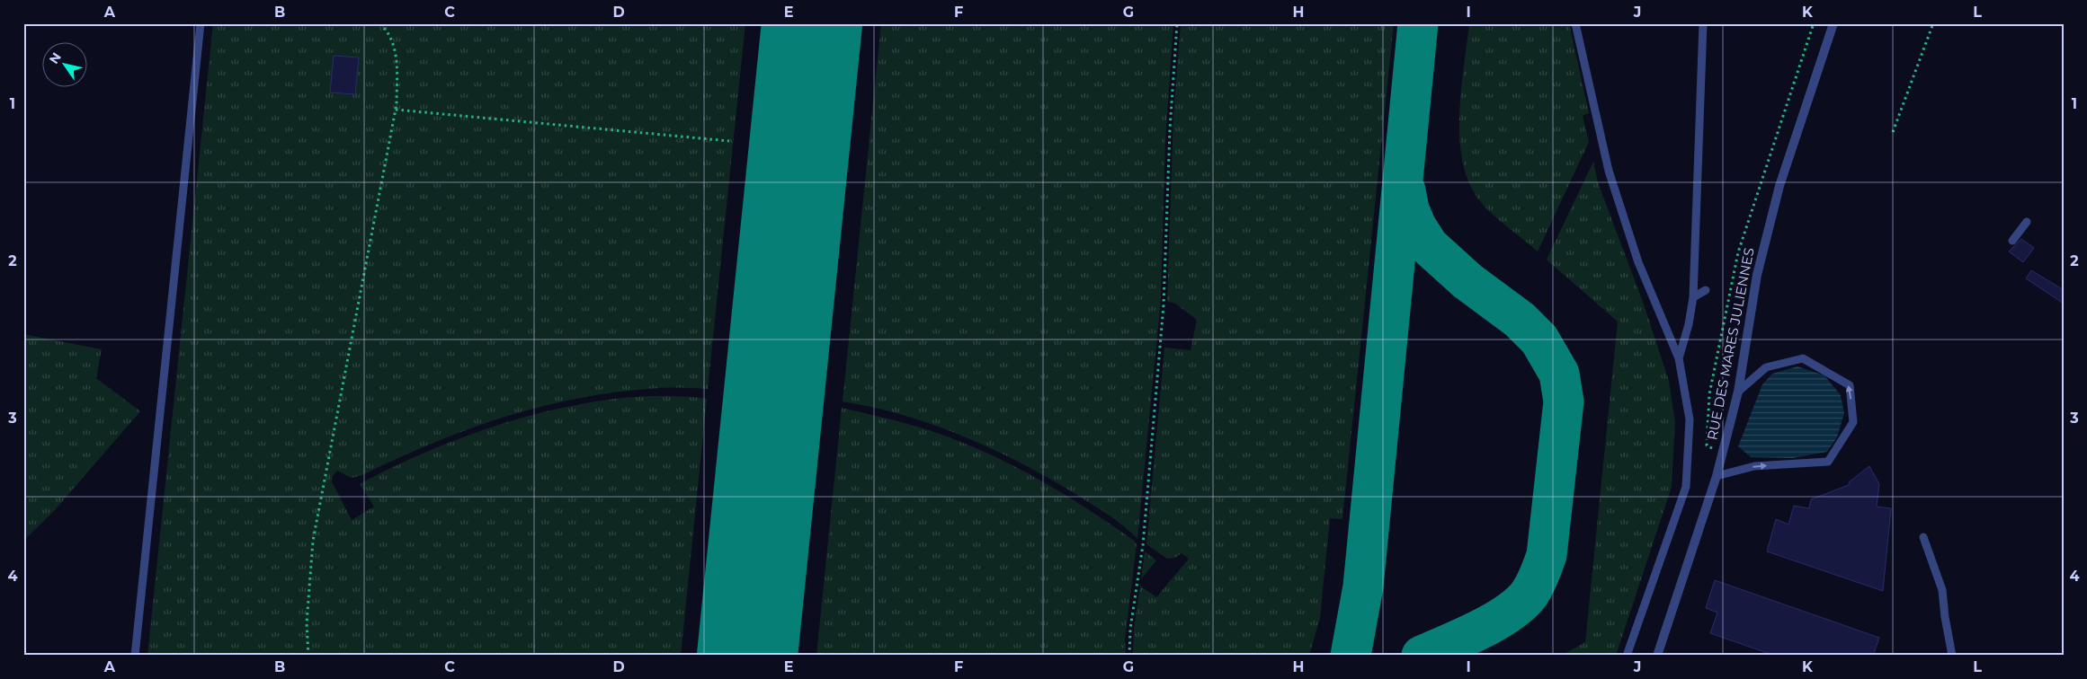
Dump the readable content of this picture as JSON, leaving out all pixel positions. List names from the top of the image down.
{
  "streets": {
    "street": ["RUE DES MARES JULIENNES"]
  },
  "north": "top left",
  "grid": {
    "columns": [
      "A",
      "B",
      "C",
      "D",
      "E",
      "F",
      "G",
      "H",
      "I",
      "J",
      "K",
      "L"
    ],
    "rows": [
      "1",
      "2",
      "3",
      "4"
    ]
  }
}
